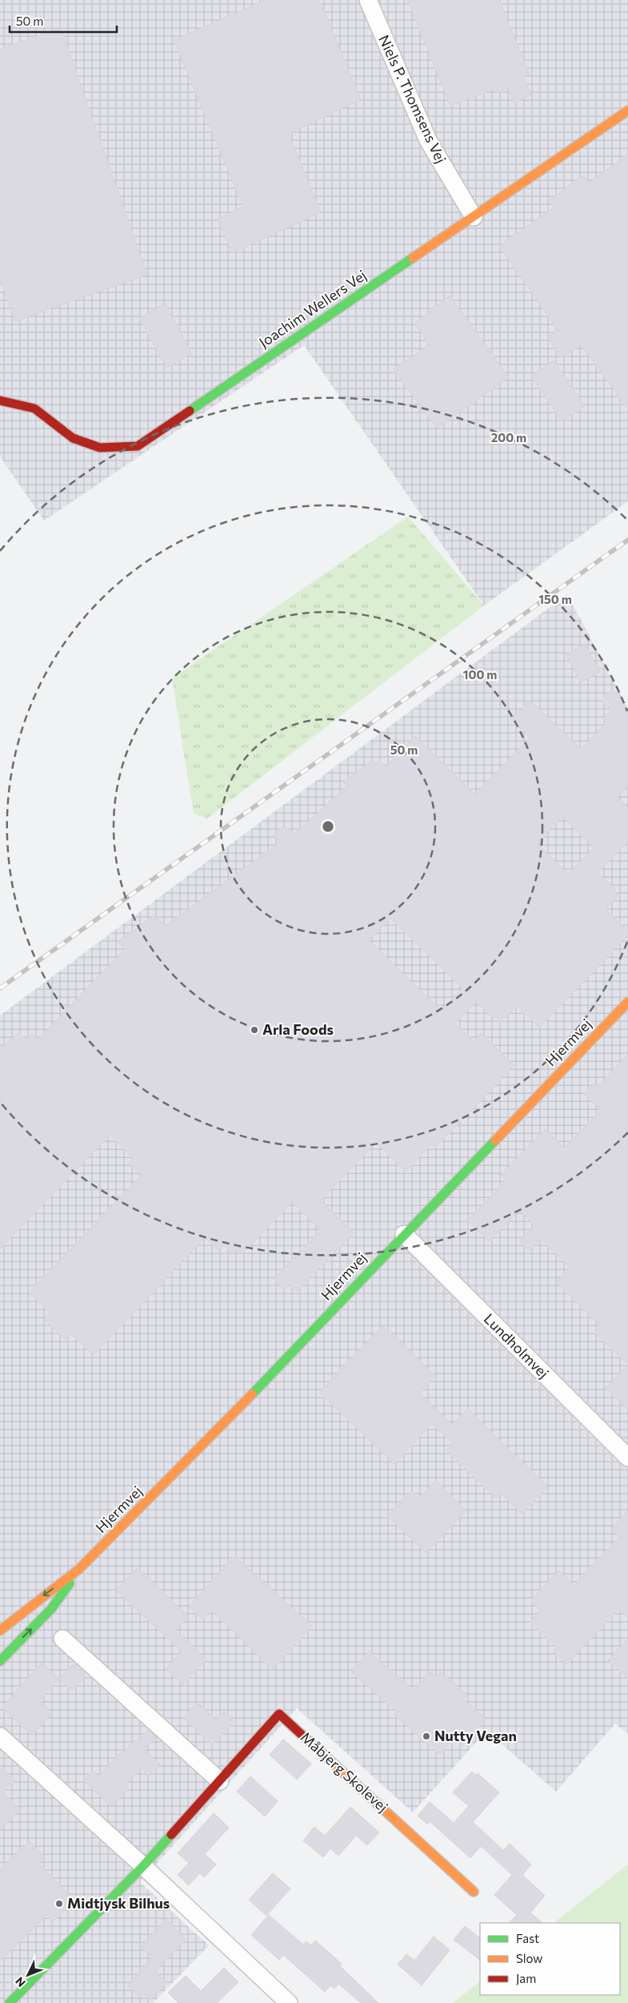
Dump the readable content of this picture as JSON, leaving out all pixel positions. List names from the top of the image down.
{
  "streets": {
    "street": [
      "Niels P. Thomsens Vej",
      "Joachim Wellers Vej",
      "Hjermvej",
      "Lundholmvej",
      "Måbjerg Skolevej"
    ]
  },
  "crossings": [
    ["Niels P. Thomsens Vej", "Joachim Wellers Vej"],
    ["Hjermvej", "Lundholmvej"]
  ],
  "places": ["Arla Foods", "Nutty Vegan", "Midtjysk Bilhus"],
  "legend": ["Fast", "Slow", "Jam"],
  "scale_bar": "50 m",
  "north": "bottom left",
  "rings": [
    "200 m",
    "150 m",
    "100 m",
    "50 m"
  ]
}
